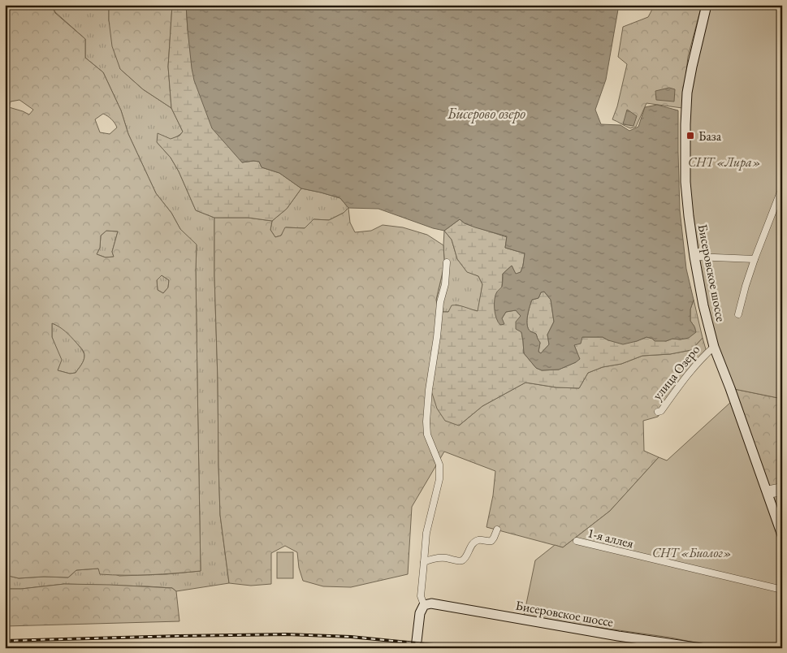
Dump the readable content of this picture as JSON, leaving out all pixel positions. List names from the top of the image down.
{
  "streets": {
    "main road": ["Бисеровское шоссе"],
    "street": ["улица Озеро", "1-я аллея"]
  },
  "crossings": [
    ["Бисеровское шоссе", "улица Озеро"]
  ],
  "water": ["Бисерово озеро"],
  "parks": ["СНТ «Лира»", "СНТ «Биолог»"],
  "places": {
    "transit": ["База"]
  }
}
